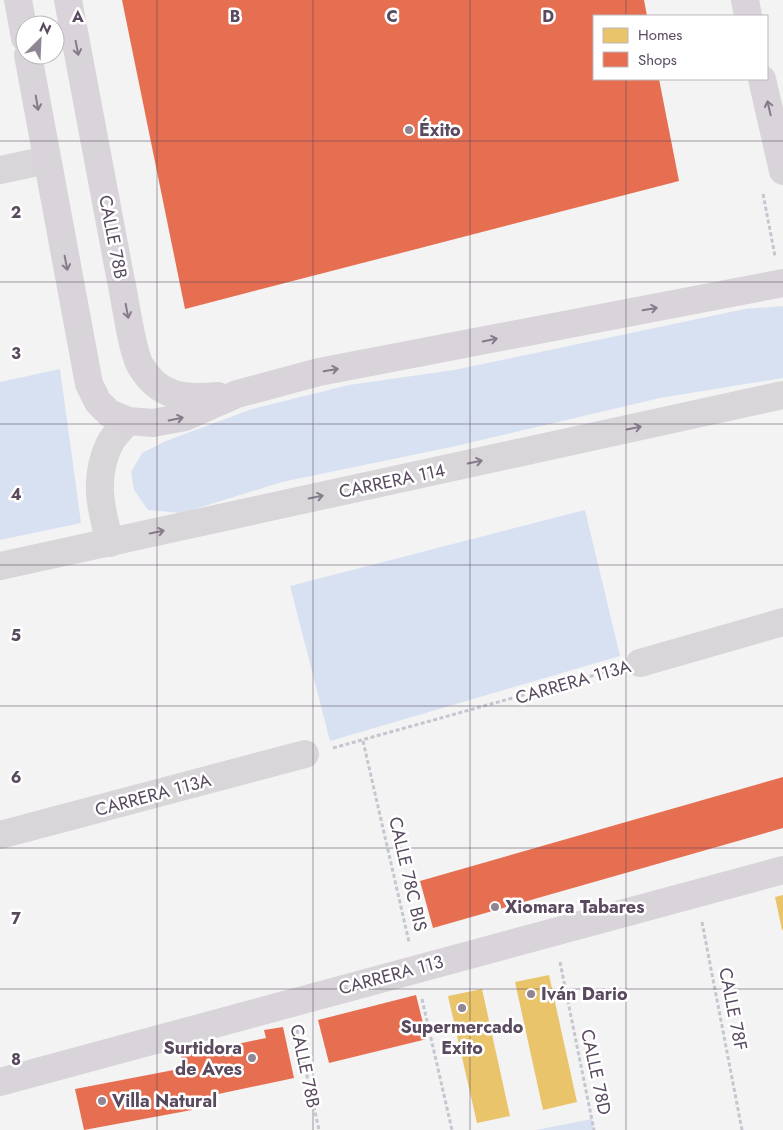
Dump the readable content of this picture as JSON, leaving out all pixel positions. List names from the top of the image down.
{
  "streets": {
    "street": [
      "CALLE 78B",
      "CARRERA 114",
      "CARRERA 113A",
      "CARRERA 113"
    ],
    "path": ["CALLE 78C BIS", "CALLE 78F", "CALLE 78D"]
  },
  "crossings": [
    ["CALLE 78B", "CARRERA 113"],
    ["CARRERA 113A", "CALLE 78C BIS"],
    ["CALLE 78C BIS", "CARRERA 113"],
    ["CARRERA 113", "CALLE 78F"],
    ["CARRERA 113", "CALLE 78D"]
  ],
  "places": [
    "Éxito",
    "Xiomara Tabares",
    "Iván Dario",
    "Supermercado Exito",
    "Surtidora de Aves",
    "Villa Natural"
  ],
  "legend": ["Homes", "Shops"],
  "north": "top right",
  "grid": {
    "columns": [
      "A",
      "B",
      "C",
      "D"
    ],
    "rows": [
      "2",
      "3",
      "4",
      "5",
      "6",
      "7",
      "8"
    ]
  }
}
